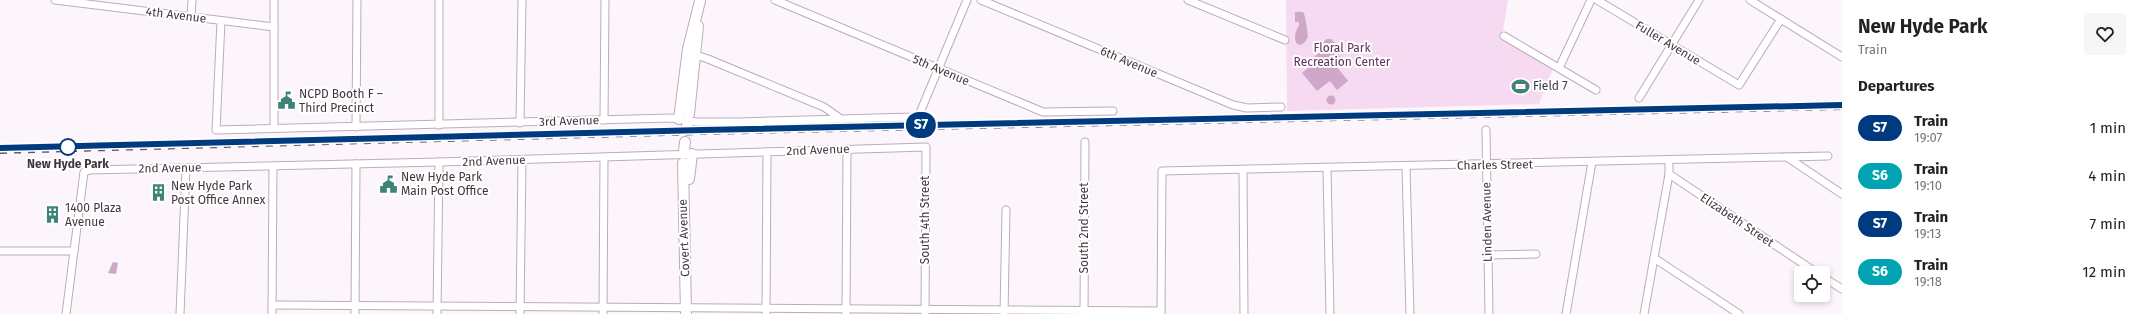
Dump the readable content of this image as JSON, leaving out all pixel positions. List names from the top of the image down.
{
  "streets": {
    "main road": ["Covert Avenue"],
    "street": [
      "4th Avenue",
      "Fuller Avenue",
      "6th Avenue",
      "5th Avenue",
      "3rd Avenue",
      "2nd Avenue",
      "Charles Street",
      "South 4th Street",
      "Elizabeth Street",
      "Linden Avenue",
      "South 2nd Street"
    ]
  },
  "crossings": [
    ["4th Avenue", "3rd Avenue"],
    ["5th Avenue", "3rd Avenue"],
    ["2nd Avenue", "South 4th Street"],
    ["Charles Street", "Linden Avenue"]
  ],
  "parks": ["Floral Park Recreation Center"],
  "places": {
    "sports": ["Field 7"],
    "public building": ["NCPD Booth F – Third Precinct", "New Hyde Park Main Post Office"],
    "other": ["New Hyde Park"],
    "building": ["New Hyde Park Post Office Annex", "1400 Plaza Avenue"]
  },
  "page": {
    "on_map": "S7",
    "heading": [
      ["New Hyde Park", "Train"],
      "Departures"
    ],
    "list": [
      {
        "mark": "S7",
        "name": "Train",
        "note": "19:07",
        "value": "1 min"
      },
      {
        "mark": "S6",
        "name": "Train",
        "note": "19:10",
        "value": "4 min"
      },
      {
        "mark": "S7",
        "name": "Train",
        "note": "19:13",
        "value": "7 min"
      },
      {
        "mark": "S6",
        "name": "Train",
        "note": "19:18",
        "value": "12 min"
      }
    ]
  }
}
